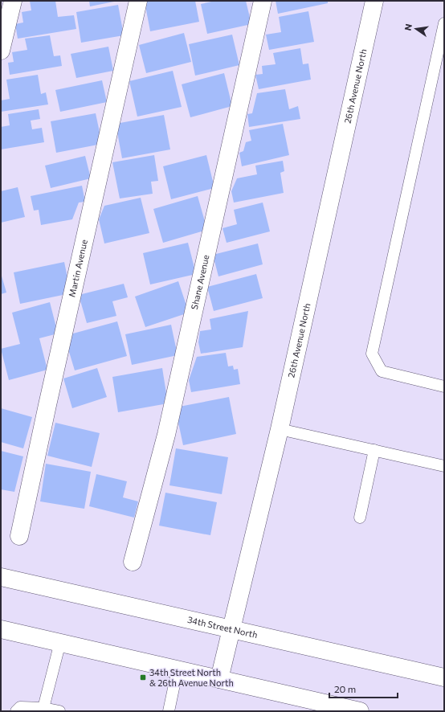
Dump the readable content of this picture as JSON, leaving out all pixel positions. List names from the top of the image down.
{
  "streets": {
    "main road": [
      "26th Avenue North",
      "Martin Avenue",
      "Shane Avenue",
      "34th Street North"
    ]
  },
  "crossings": [
    ["26th Avenue North", "34th Street North"]
  ],
  "places": {
    "transit": ["34th Street North & 26th Avenue North"]
  },
  "scale_bar": "20 m",
  "north": "left"
}
